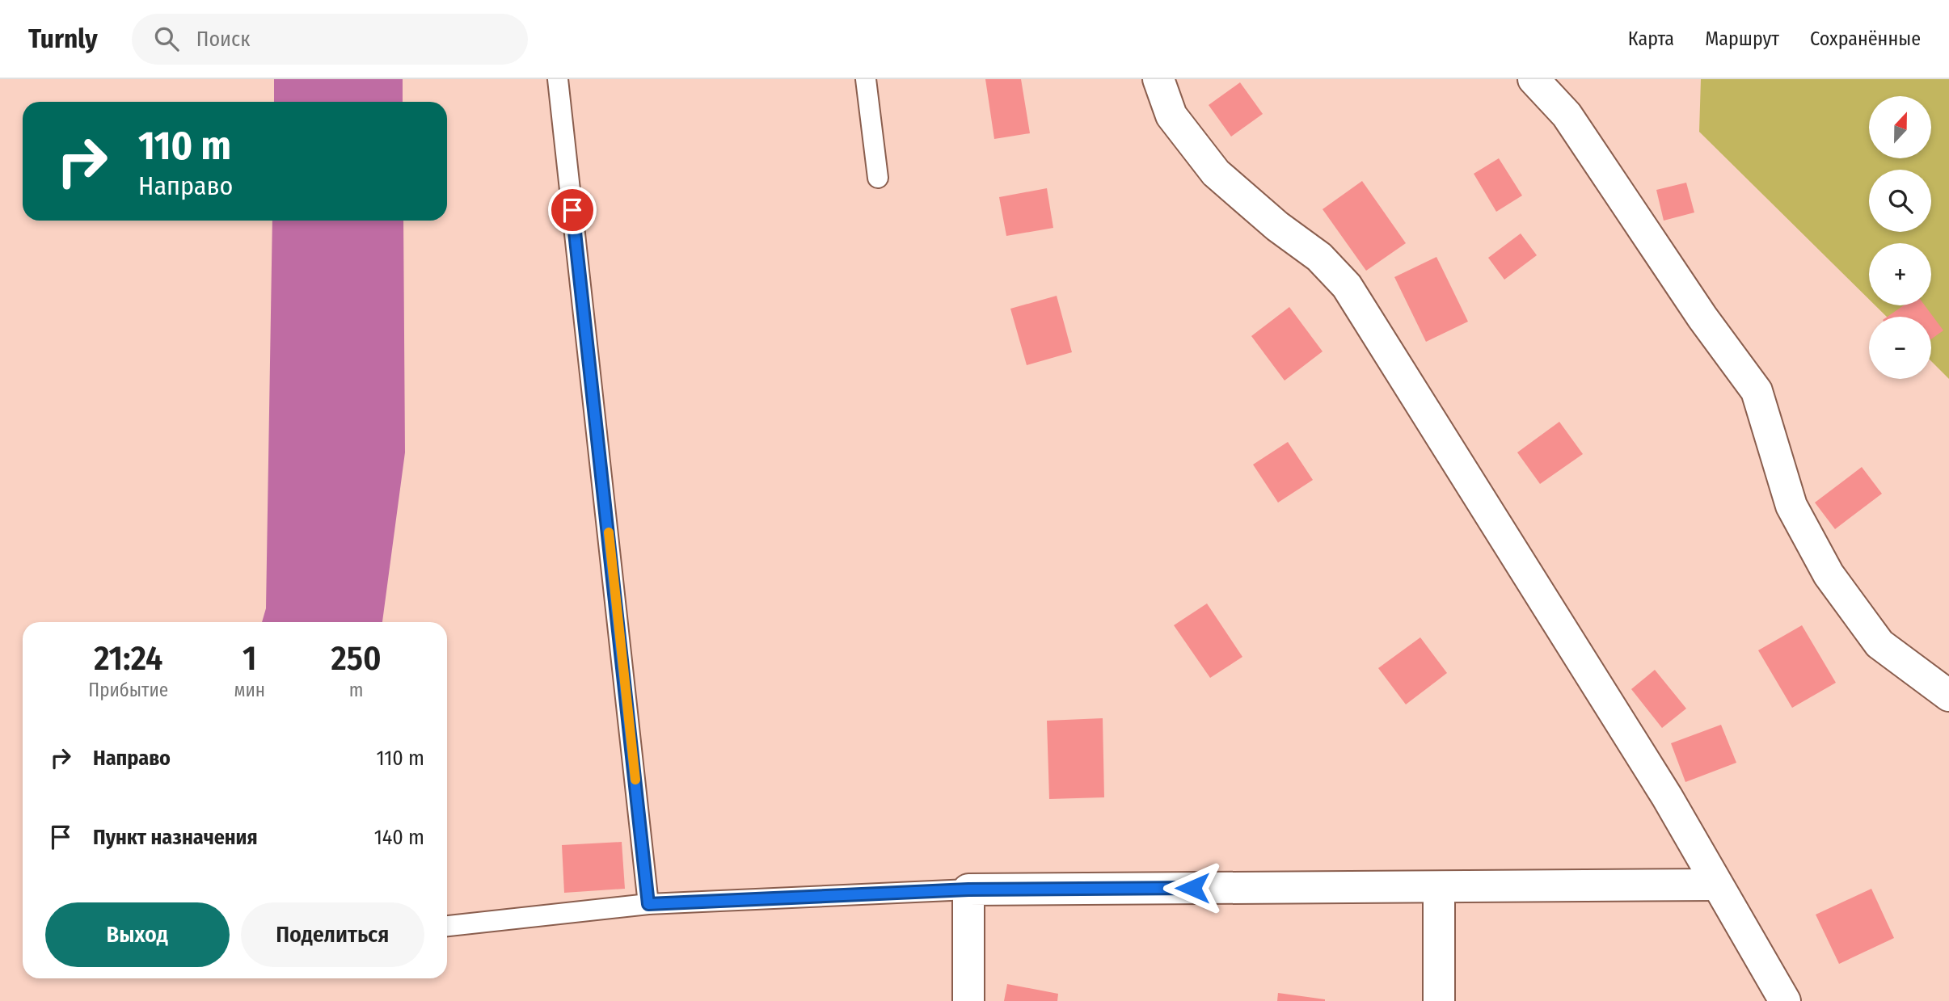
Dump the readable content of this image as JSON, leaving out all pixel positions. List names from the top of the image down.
{
  "north": "top",
  "page": {
    "header": "Turnly",
    "search": "Поиск",
    "nav": ["Карта", "Маршрут", "Сохранённые"],
    "map_buttons": ["+", "−"],
    "turn": ["110 m", "Направо"],
    "eta": [
      "21:24",
      "Прибытие",
      "1",
      "мин",
      "250",
      "m"
    ],
    "list": [
      {
        "name": "Направо",
        "value": "110 m"
      },
      {
        "name": "Пункт назначения",
        "value": "140 m"
      }
    ],
    "buttons": ["Выход", "Поделиться"]
  }
}
